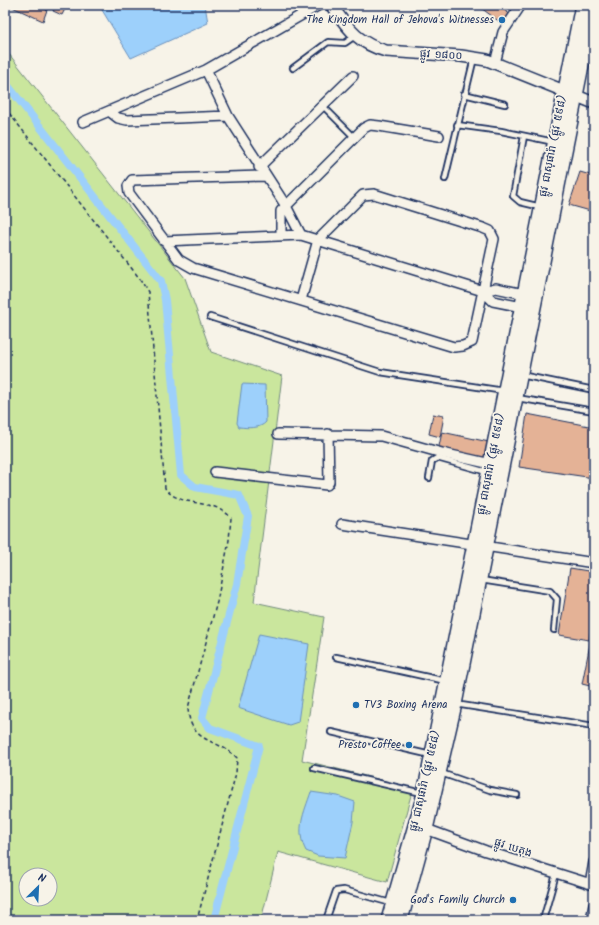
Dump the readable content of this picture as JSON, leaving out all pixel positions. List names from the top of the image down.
{
  "streets": {
    "main road": ["ផ្លូវ ជាសុផារ៉ា (ផ្លូវ ៥៩៨)"],
    "street": ["ផ្លូវ ១៨០០", "ផ្លូវ បេតុង"]
  },
  "crossings": [
    ["ផ្លូវ ១៨០០", "ផ្លូវ ជាសុផារ៉ា (ផ្លូវ ៥៩៨)"],
    ["ផ្លូវ ជាសុផារ៉ា (ផ្លូវ ៥៩៨)", "ផ្លូវ បេតុង"]
  ],
  "places": [
    "The Kingdom Hall of Jehova's Witnesses",
    "TV3 Boxing Arena",
    "Presto Coffee",
    "God's Family Church"
  ],
  "north": "top right"
}
